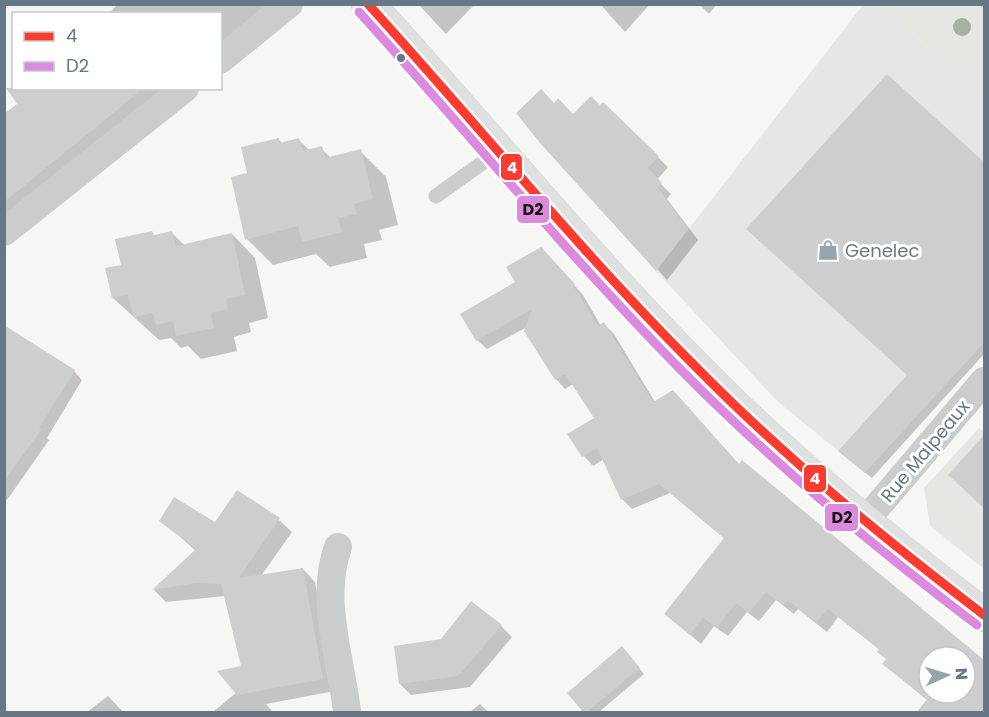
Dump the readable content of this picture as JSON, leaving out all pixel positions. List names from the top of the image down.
{
  "streets": {
    "street": ["Rue Malpeaux"]
  },
  "places": {
    "shop": ["Genelec"]
  },
  "lines": ["transit line 4", "transit line D2"],
  "legend": ["4", "D2"],
  "north": "right"
}
